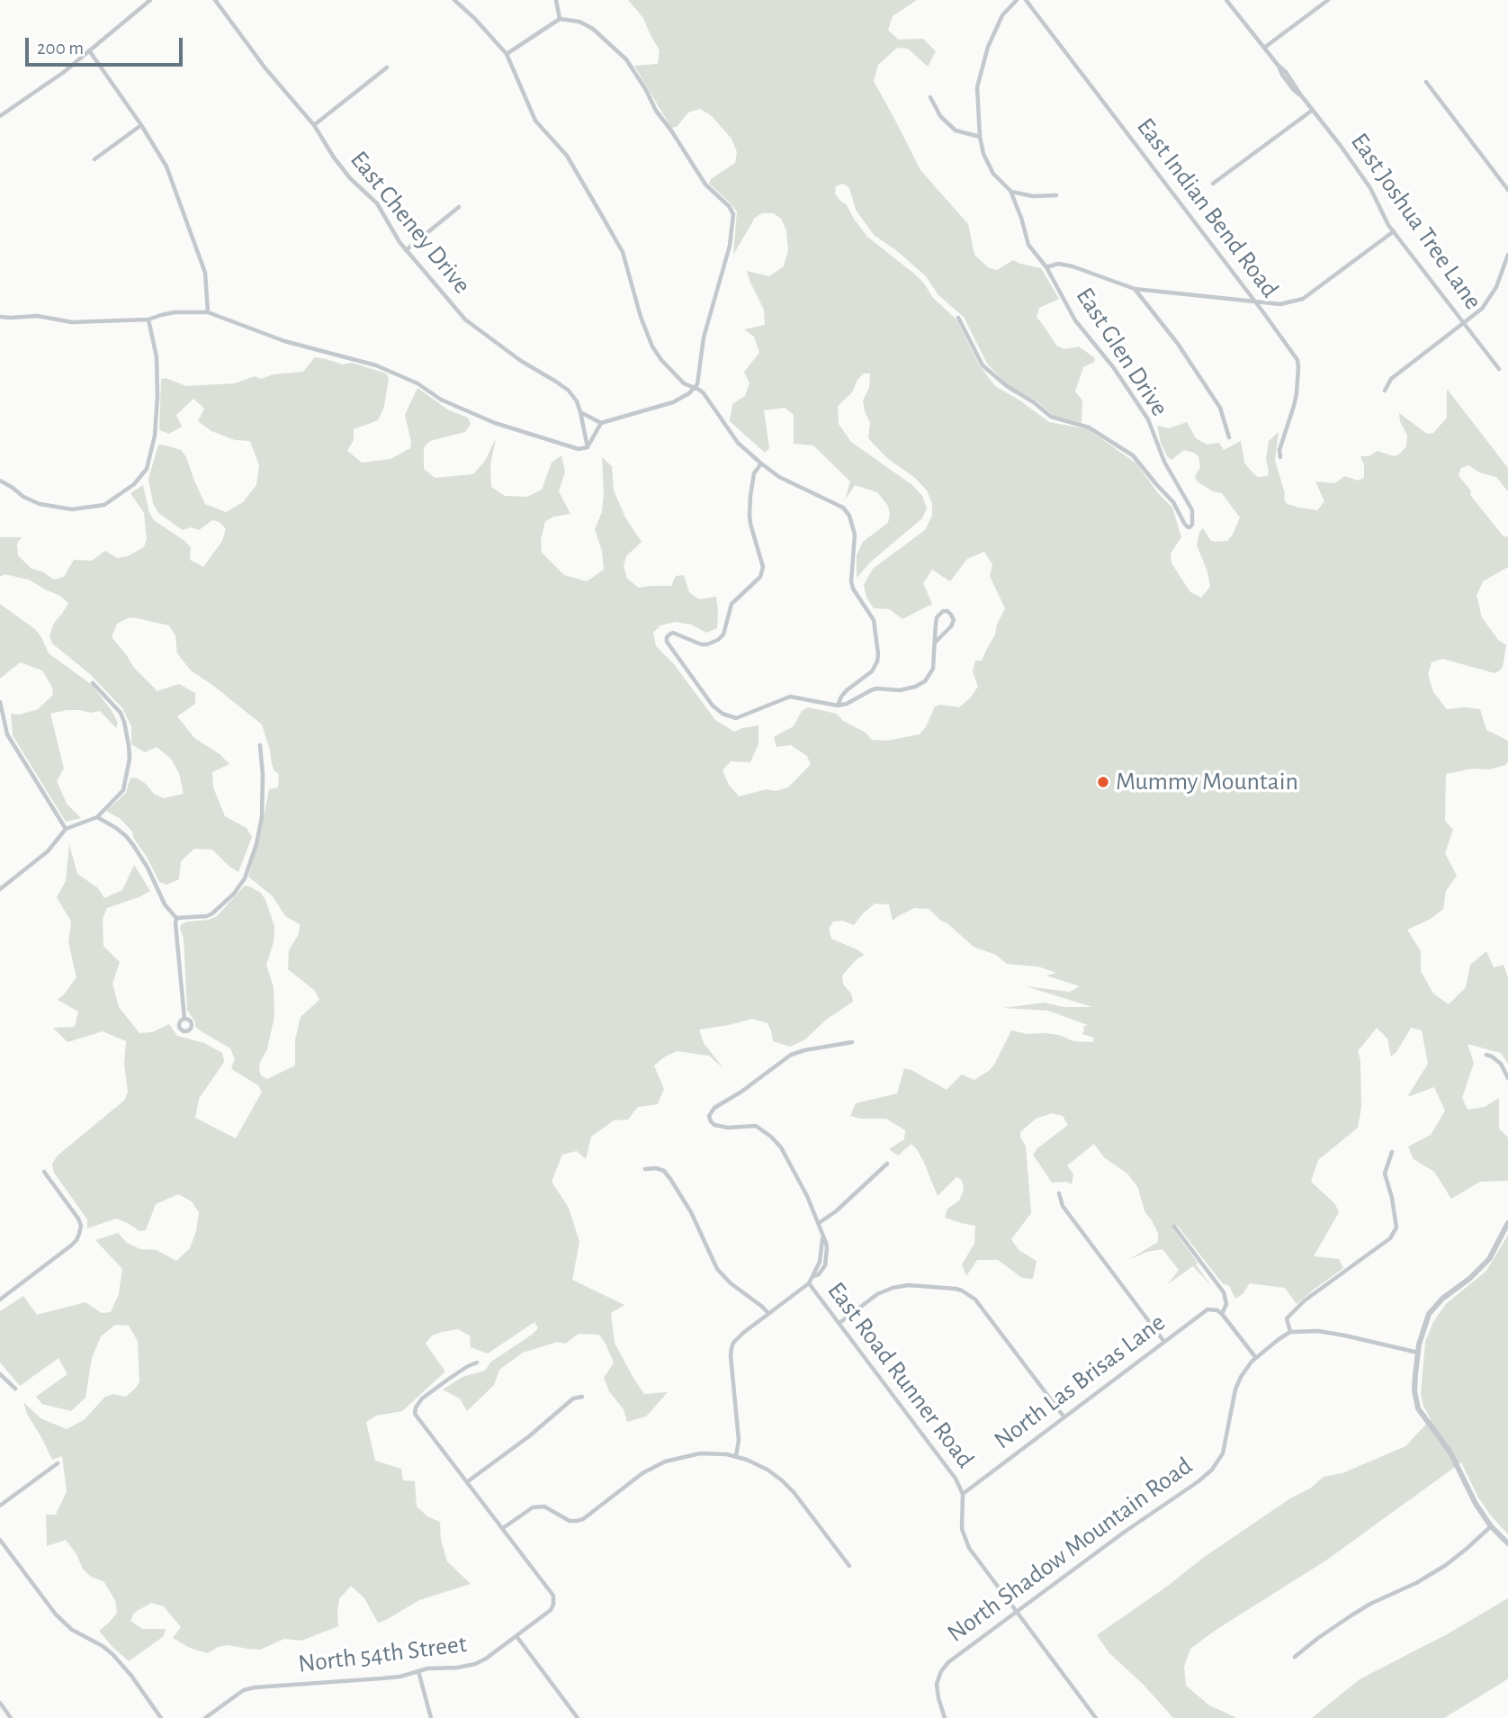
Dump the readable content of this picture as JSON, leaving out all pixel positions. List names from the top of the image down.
{
  "streets": {
    "street": [
      "East Indian Bend Road",
      "East Joshua Tree Lane",
      "East Cheney Drive",
      "East Glen Drive",
      "East Road Runner Road",
      "North Las Brisas Lane",
      "North Shadow Mountain Road",
      "North 54th Street"
    ]
  },
  "crossings": [
    ["East Road Runner Road", "North Las Brisas Lane"],
    ["East Road Runner Road", "North Shadow Mountain Road"]
  ],
  "places": ["Mummy Mountain"],
  "scale_bar": "200 m"
}
